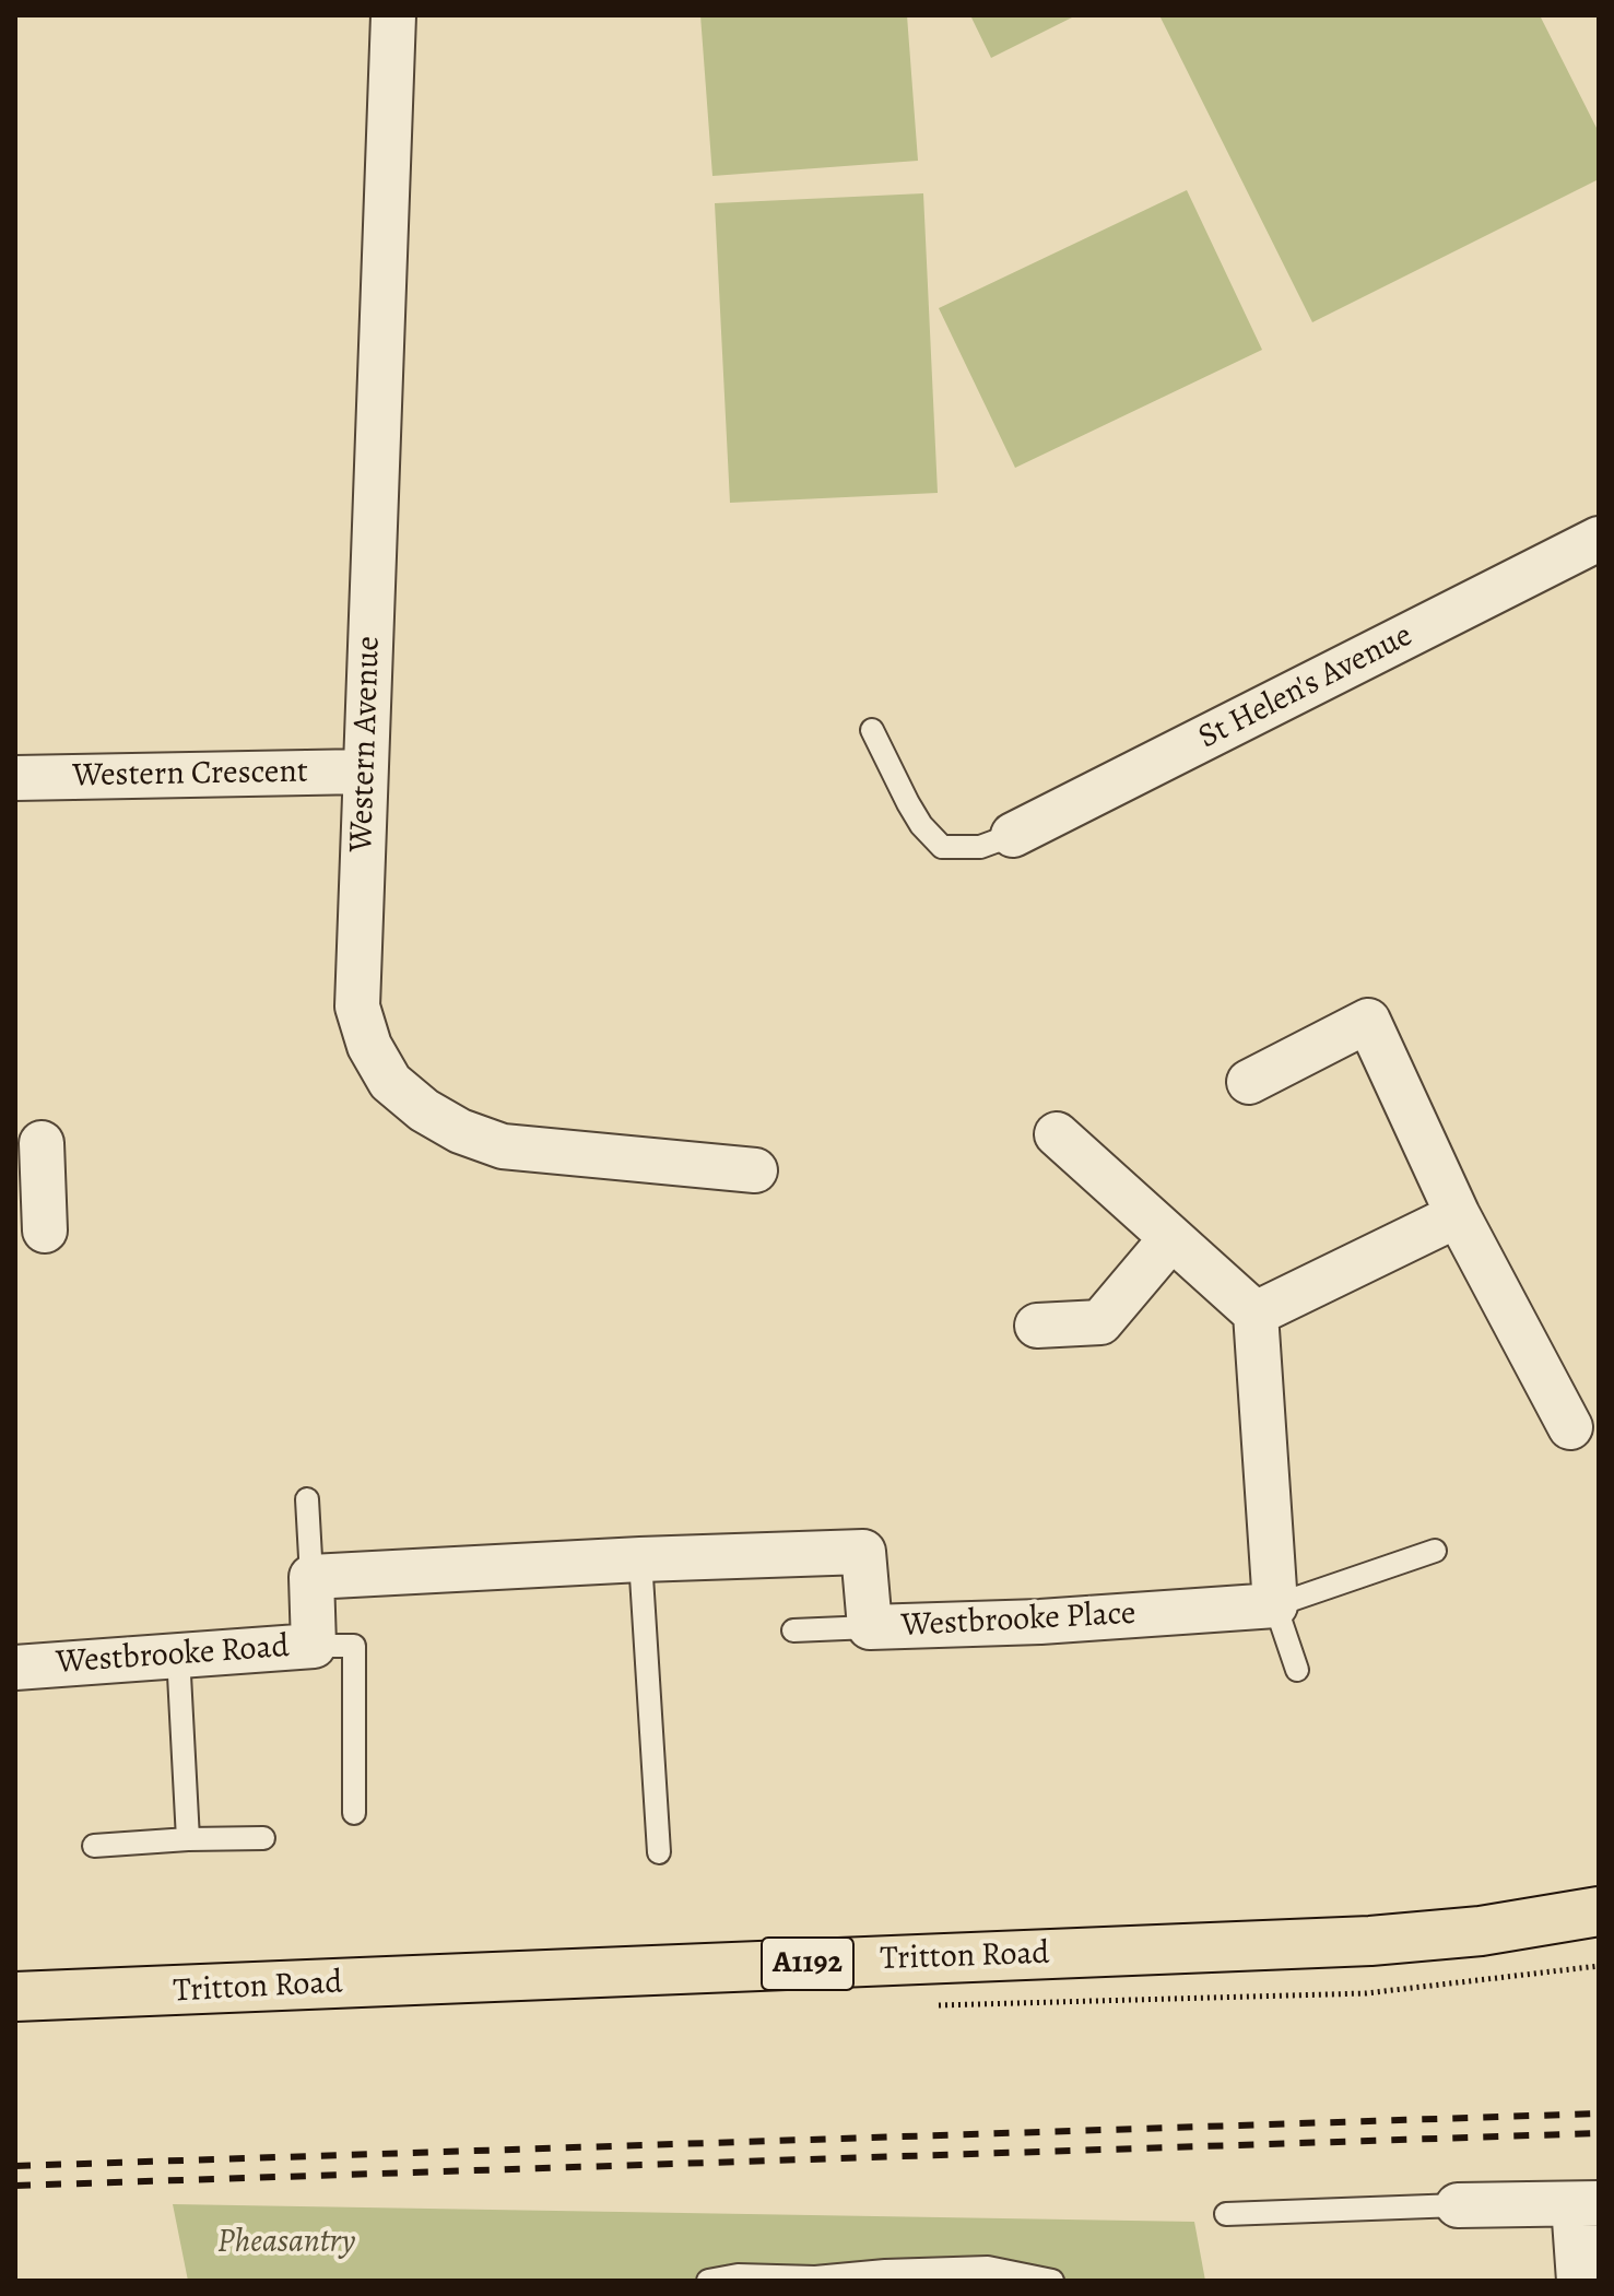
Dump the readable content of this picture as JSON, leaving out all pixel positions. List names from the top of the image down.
{
  "streets": {
    "main road": ["Tritton Road", "A1192"],
    "street": [
      "St Helen's Avenue",
      "Western Avenue",
      "Western Crescent",
      "Westbrooke Place",
      "Westbrooke Road"
    ]
  },
  "crossings": [
    ["Western Avenue", "Western Crescent"],
    ["Westbrooke Place", "Westbrooke Road"]
  ],
  "parks": ["Pheasantry"]
}
